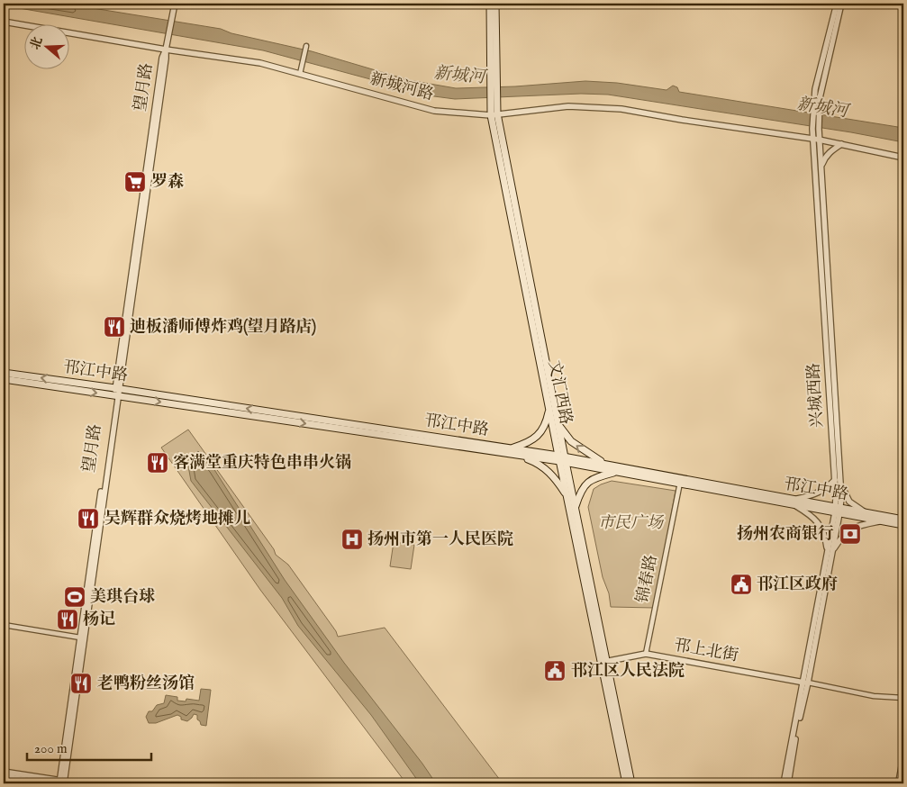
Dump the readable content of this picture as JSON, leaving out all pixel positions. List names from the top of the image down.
{
  "streets": {
    "main road": ["邗江中路", "文汇西路"],
    "street": [
      "望月路",
      "新城河路",
      "兴城西路",
      "锦春路",
      "邗上北街"
    ]
  },
  "crossings": [
    ["望月路", "新城河路"],
    ["望月路", "邗江中路"],
    ["新城河路", "文汇西路"],
    ["新城河路", "兴城西路"],
    ["邗江中路", "文汇西路"],
    ["邗江中路", "兴城西路"],
    ["邗江中路", "锦春路"],
    ["文汇西路", "邗上北街"],
    ["兴城西路", "邗上北街"],
    ["锦春路", "邗上北街"]
  ],
  "water": ["新城河"],
  "parks": ["市民广场"],
  "places": {
    "supermarket": ["罗森"],
    "restaurant": [
      "迪板潘师傅炸鸡(望月路店)",
      "客满堂重庆特色串串火锅",
      "吴辉群众烧烤地摊儿",
      "杨记",
      "老鸭粉丝汤馆"
    ],
    "bank": ["扬州农商银行"],
    "hospital": ["扬州市第一人民医院"],
    "public building": ["邗江区政府", "邗江区人民法院"],
    "sports": ["美琪台球"]
  },
  "scale_bar": "200 m",
  "north": "left"
}
